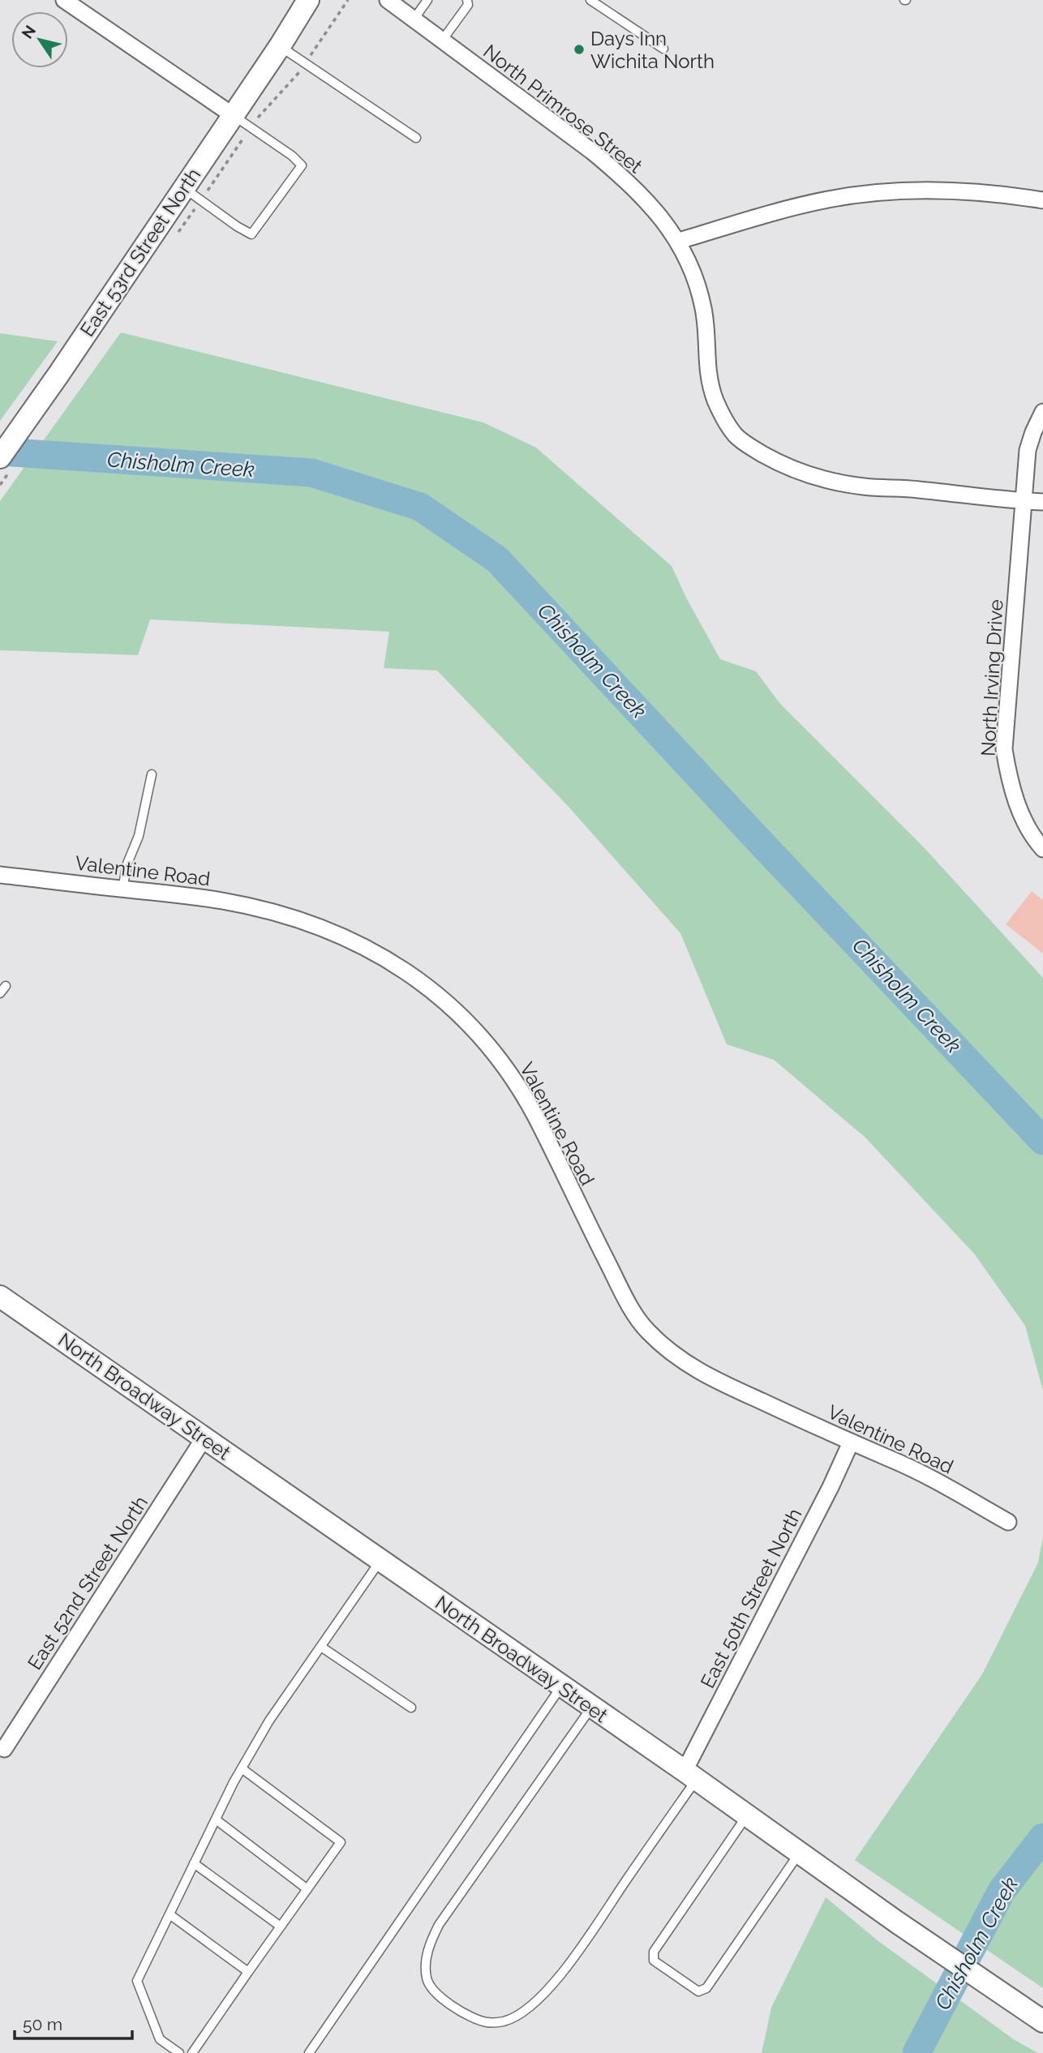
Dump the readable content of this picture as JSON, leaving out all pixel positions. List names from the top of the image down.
{
  "streets": {
    "main road": ["East 53rd Street North", "North Broadway Street"],
    "street": [
      "North Primrose Street",
      "North Irving Drive",
      "Valentine Road",
      "East 52nd Street North",
      "East 50th Street North"
    ]
  },
  "crossings": [
    ["North Primrose Street", "North Irving Drive"],
    ["Valentine Road", "East 50th Street North"],
    ["North Broadway Street", "East 52nd Street North"],
    ["North Broadway Street", "East 50th Street North"]
  ],
  "water": ["Chisholm Creek"],
  "places": ["Days Inn Wichita North"],
  "scale_bar": "50 m",
  "north": "top left"
}
